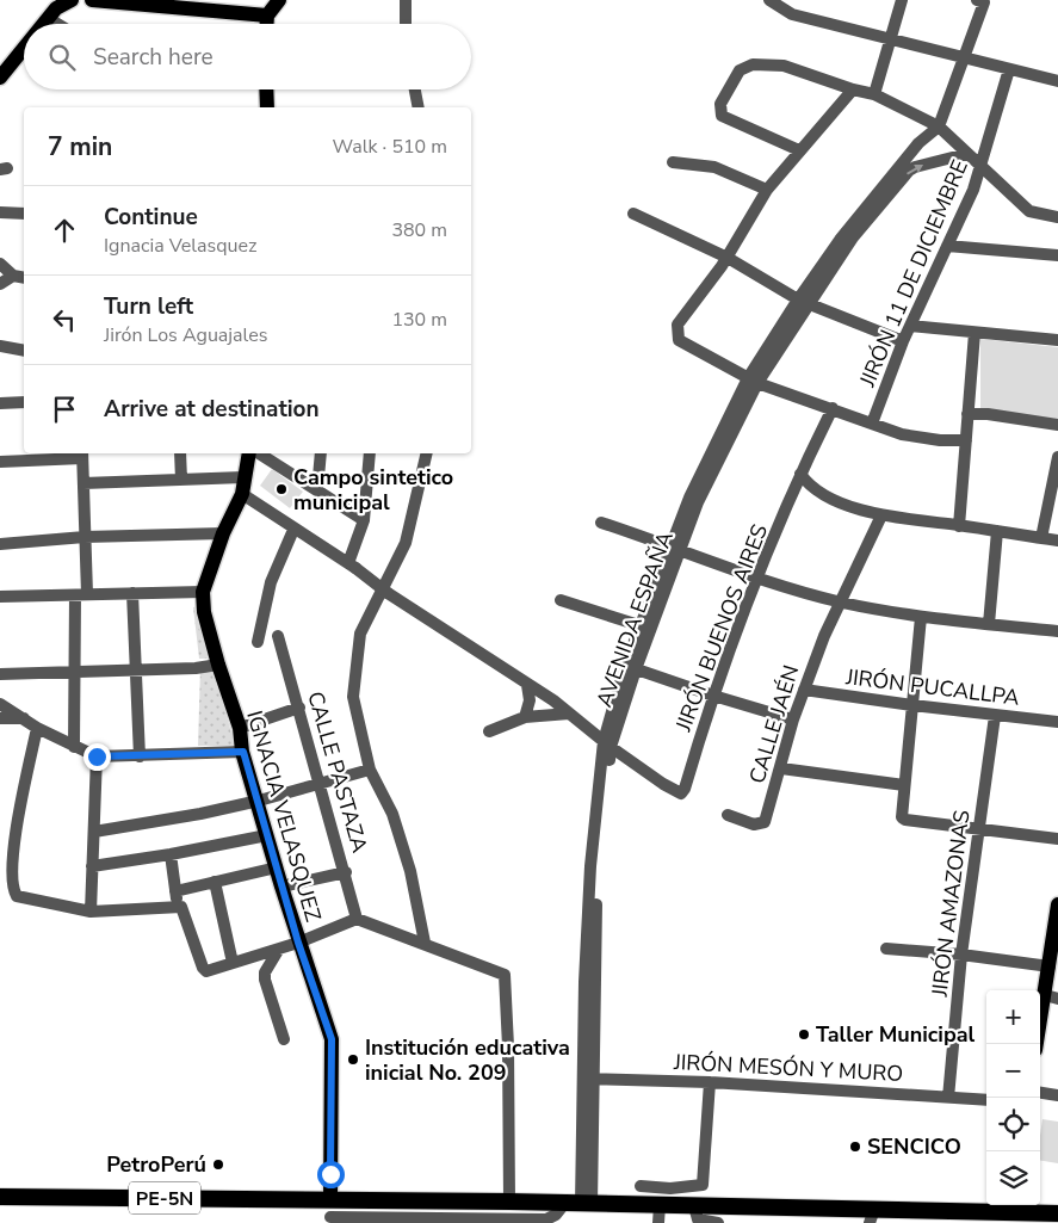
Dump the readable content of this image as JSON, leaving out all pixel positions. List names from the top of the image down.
{
  "streets": {
    "highway": ["PE-5N"],
    "main road": ["IGNACIA VELASQUEZ"],
    "street": [
      "JIRÓN 11 DE DICIEMBRE",
      "AVENIDA ESPAÑA",
      "JIRÓN BUENOS AIRES",
      "JIRÓN PUCALLPA",
      "CALLE JAÉN",
      "CALLE PASTAZA",
      "JIRÓN AMAZONAS",
      "JIRÓN MESÓN Y MURO"
    ]
  },
  "crossings": [
    ["AVENIDA ESPAÑA", "JIRÓN BUENOS AIRES"],
    ["AVENIDA ESPAÑA", "JIRÓN MESÓN Y MURO"],
    ["AVENIDA ESPAÑA", "PE-5N"],
    ["JIRÓN PUCALLPA", "CALLE JAÉN"],
    ["JIRÓN PUCALLPA", "JIRÓN AMAZONAS"],
    ["IGNACIA VELASQUEZ", "PE-5N"],
    ["JIRÓN AMAZONAS", "JIRÓN MESÓN Y MURO"]
  ],
  "places": [
    "Campo sintetico municipal",
    "Taller Municipal",
    "Institución educativa inicial No. 209",
    "SENCICO",
    "PetroPerú"
  ],
  "page": {
    "search": "Search here",
    "heading": ["7 min", "Walk · 510 m"],
    "list": [
      ["Continue", "Ignacia Velasquez", "380 m"],
      ["Turn left", "Jirón Los Aguajales", "130 m"],
      "Arrive at destination"
    ],
    "map_buttons": ["+", "−"]
  }
}
